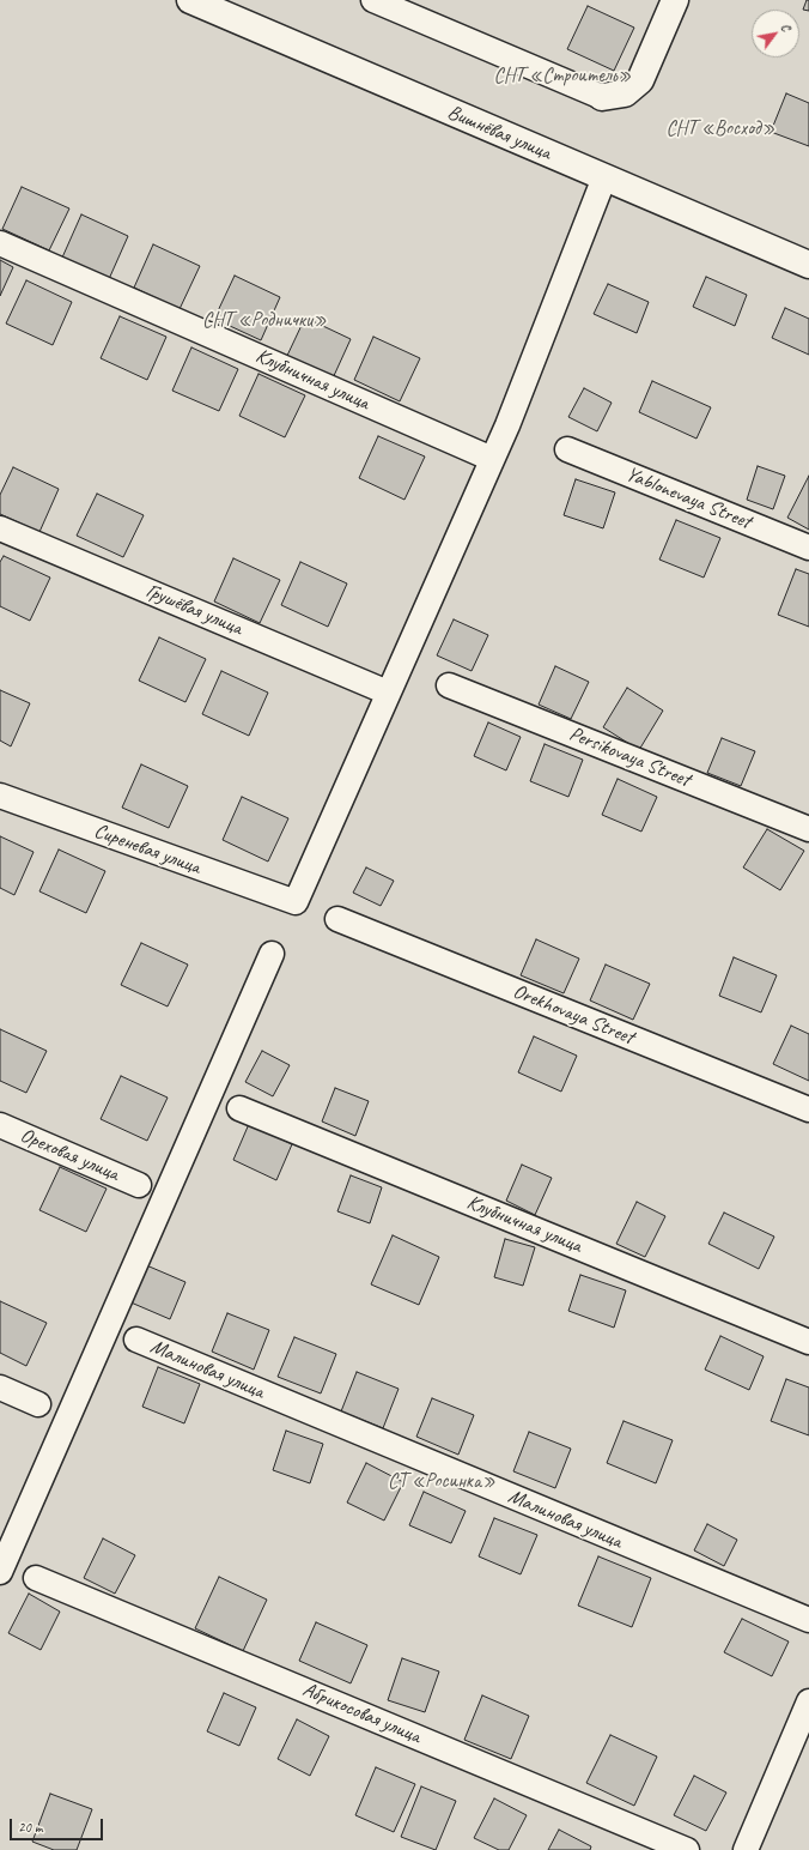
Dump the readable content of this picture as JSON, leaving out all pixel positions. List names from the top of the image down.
{
  "streets": {
    "street": [
      "Вишнёвая улица",
      "Клубничная улица",
      "Yablonevaya Street",
      "Грушёвая улица",
      "Persikovaya Street",
      "Сиреневая улица",
      "Orekhovaya Street",
      "Ореховая улица",
      "Малиновая улица",
      "Абрикосовая улица"
    ]
  },
  "crossings": [
    ["Грушёвая улица", "Сиреневая улица"]
  ],
  "parks": [
    "СНТ «Строитель»",
    "СНТ «Восход»",
    "СНТ «Роднички»",
    "СТ «Росинка»"
  ],
  "scale_bar": "20 m",
  "north": "top right"
}
